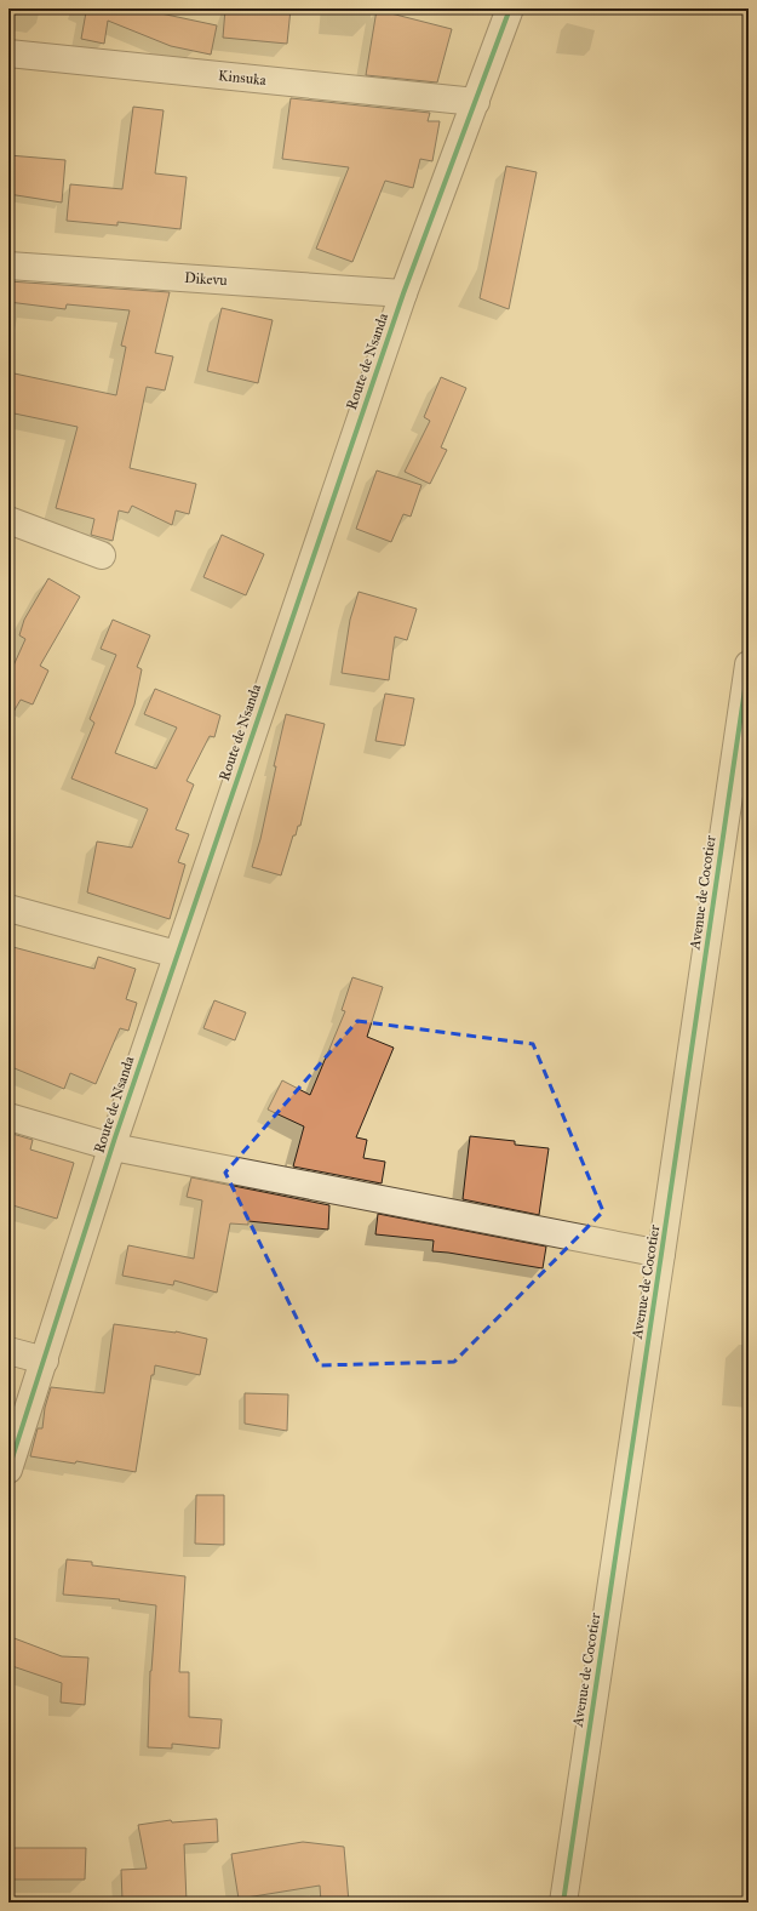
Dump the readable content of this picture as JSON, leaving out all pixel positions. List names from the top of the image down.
{
  "streets": {
    "street": [
      "Kinsuka",
      "Dikevu",
      "Route de Nsanda",
      "Avenue de Cocotier"
    ]
  },
  "crossings": [
    ["Kinsuka", "Route de Nsanda"],
    ["Dikevu", "Route de Nsanda"]
  ]
}
